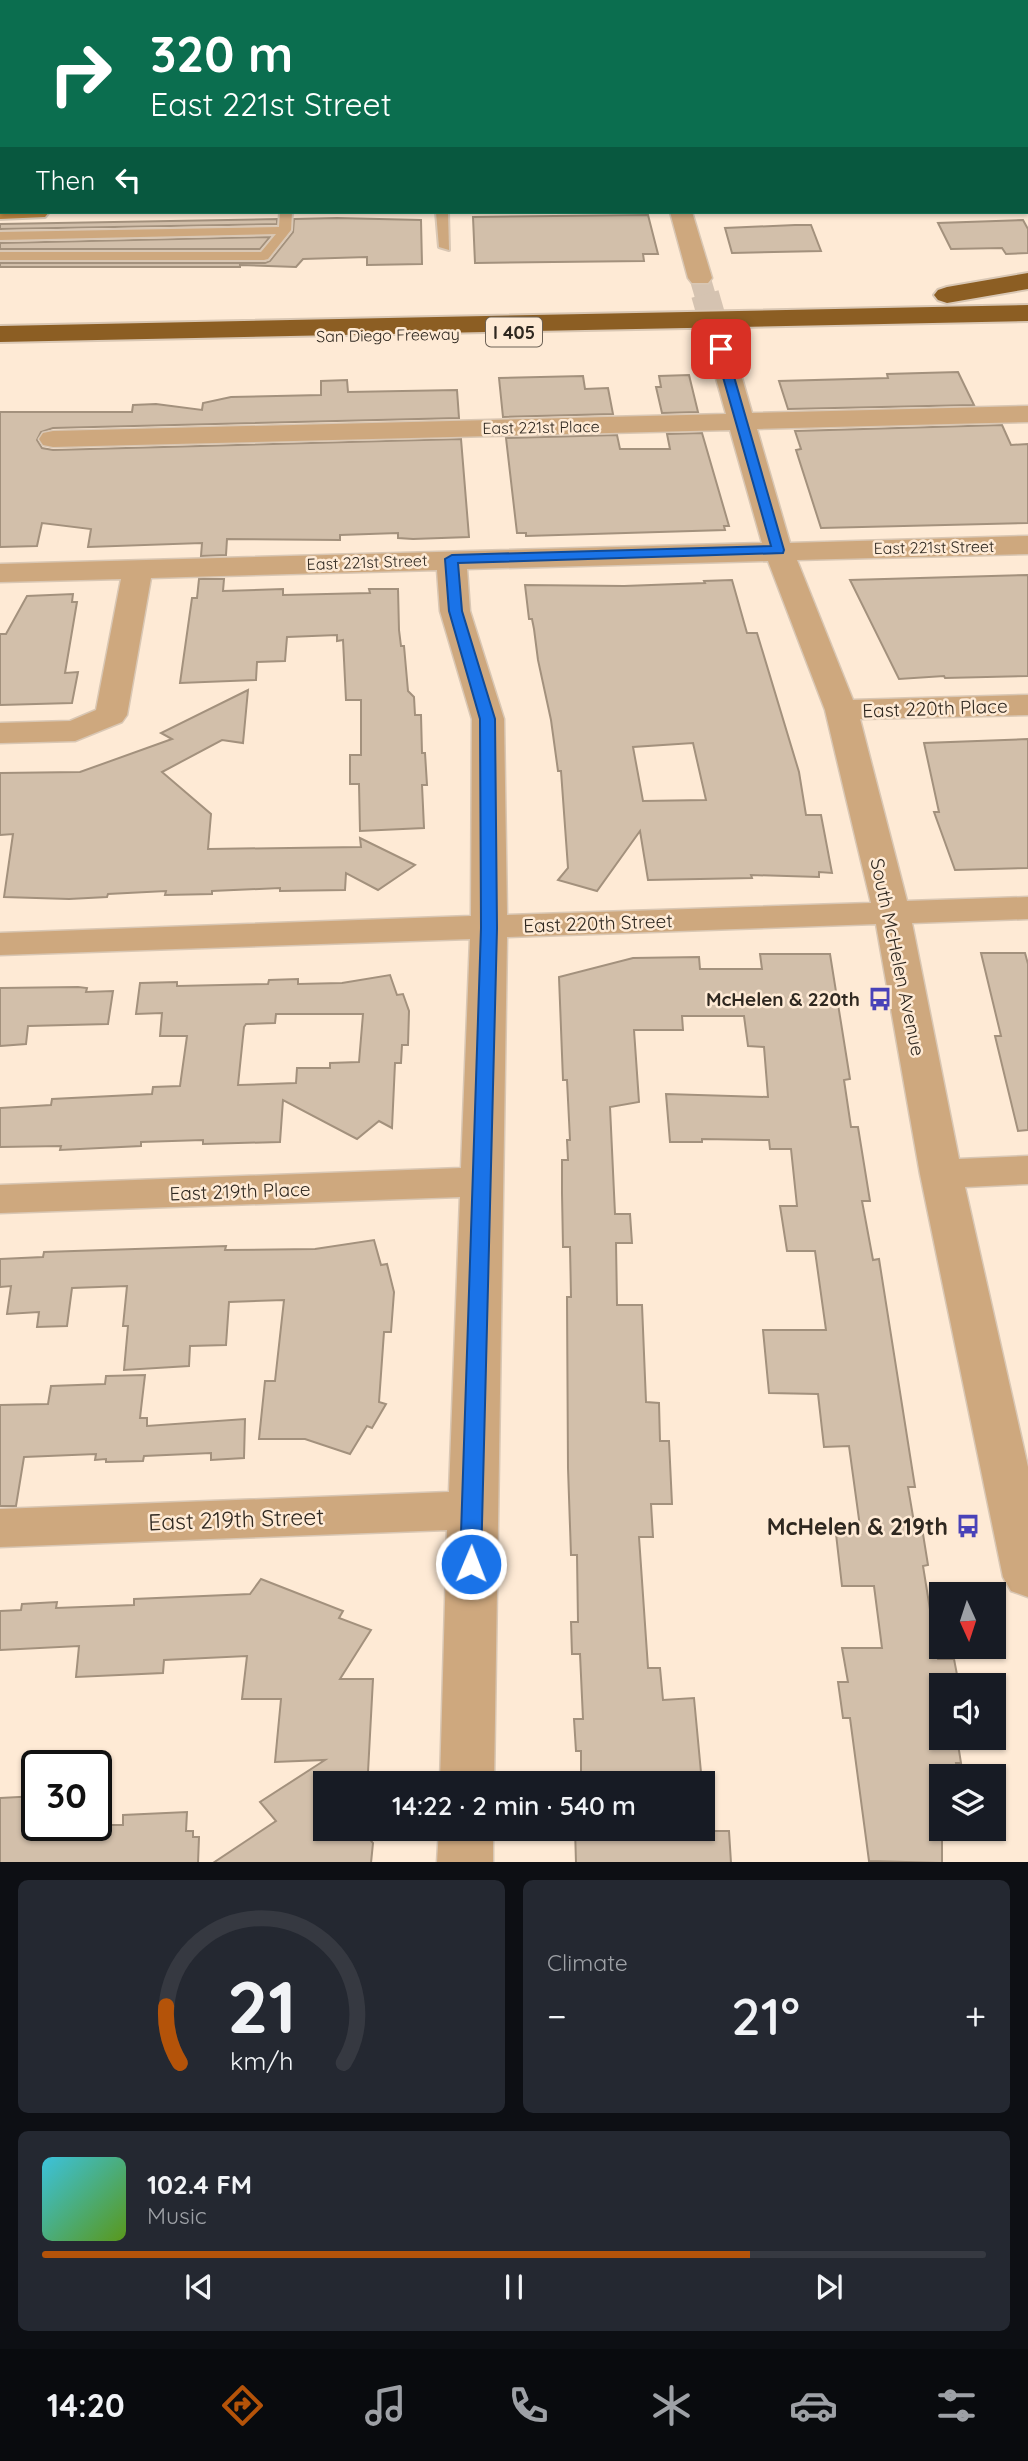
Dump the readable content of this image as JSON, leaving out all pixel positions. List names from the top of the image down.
{
  "streets": {
    "highway": ["I 405", "San Diego Freeway"],
    "street": [
      "East 221st Place",
      "East 221st Street",
      "East 220th Place",
      "East 220th Street",
      "South McHelen Avenue",
      "East 219th Place",
      "East 219th Street"
    ]
  },
  "crossings": [
    ["East 221st Place", "South McHelen Avenue"],
    ["East 221st Street", "South McHelen Avenue"],
    ["East 220th Place", "South McHelen Avenue"],
    ["East 220th Street", "South McHelen Avenue"]
  ],
  "places": {
    "bus stop": ["McHelen & 220th", "McHelen & 219th"]
  },
  "north": "bottom",
  "page": {
    "turn": ["320 m", "East 221st Street"],
    "then": "Then",
    "limit": "30",
    "trip": "14:22 · 2 min · 540 m",
    "tile": "Climate",
    "heat": ["−", "21°", "+"],
    "song": ["102.4 FM", "Music"],
    "tabs": "14:20",
    "gauge": ["21", "km/h"]
  }
}
